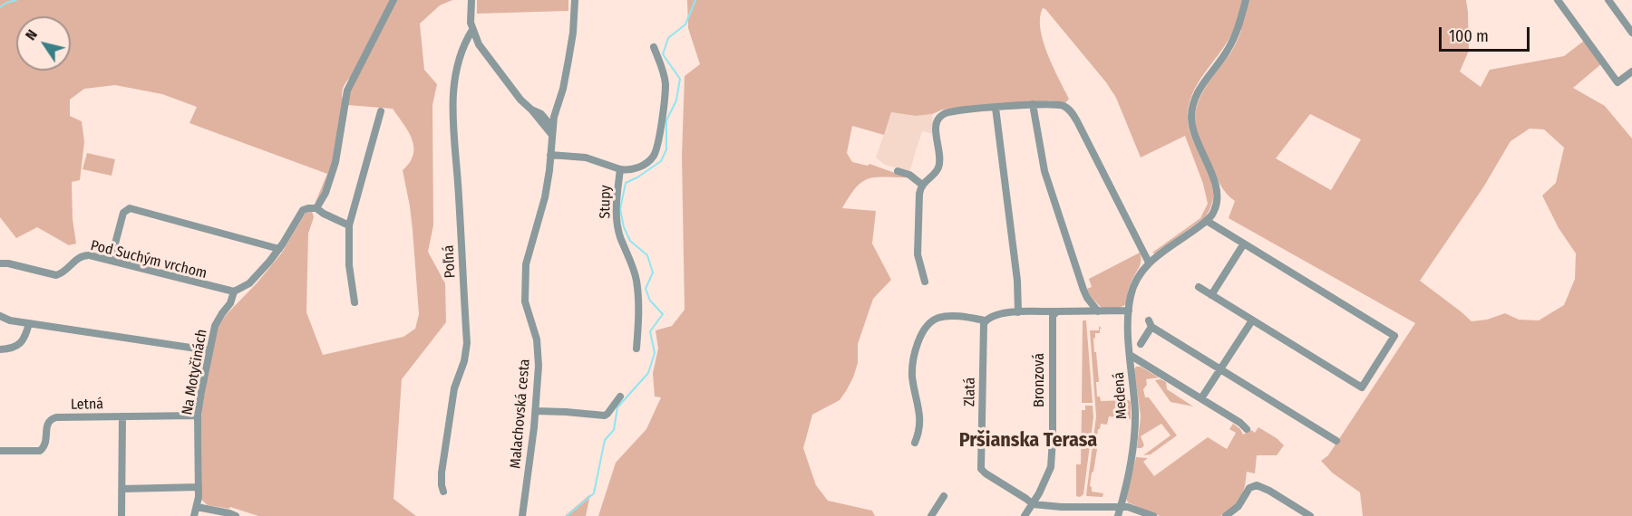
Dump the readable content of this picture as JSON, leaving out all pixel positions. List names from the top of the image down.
{
  "streets": {
    "street": [
      "Stupy",
      "Pod Suchým vrchom",
      "Poľná",
      "Na Motyčinách",
      "Bronzová",
      "Zlatá",
      "Medená",
      "Letná",
      "Malachovská cesta"
    ]
  },
  "crossings": [
    ["Pod Suchým vrchom", "Na Motyčinách"],
    ["Na Motyčinách", "Letná"],
    ["Bronzová", "Zlatá"]
  ],
  "districts": ["Pršianska Terasa"],
  "scale_bar": "100 m",
  "north": "top left"
}
